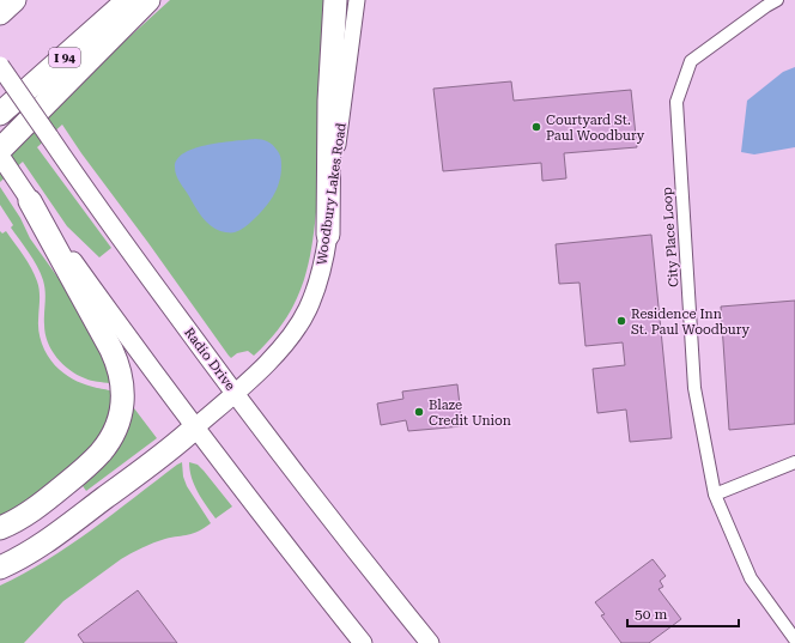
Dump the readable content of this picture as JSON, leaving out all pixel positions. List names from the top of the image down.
{
  "streets": {
    "highway": ["I 94"],
    "main road": ["Woodbury Lakes Road", "Radio Drive"],
    "street": ["City Place Loop"]
  },
  "crossings": [
    ["Woodbury Lakes Road", "Radio Drive"]
  ],
  "places": ["Courtyard St. Paul Woodbury", "Residence Inn St. Paul Woodbury", "Blaze Credit Union"],
  "scale_bar": "50 m"
}
